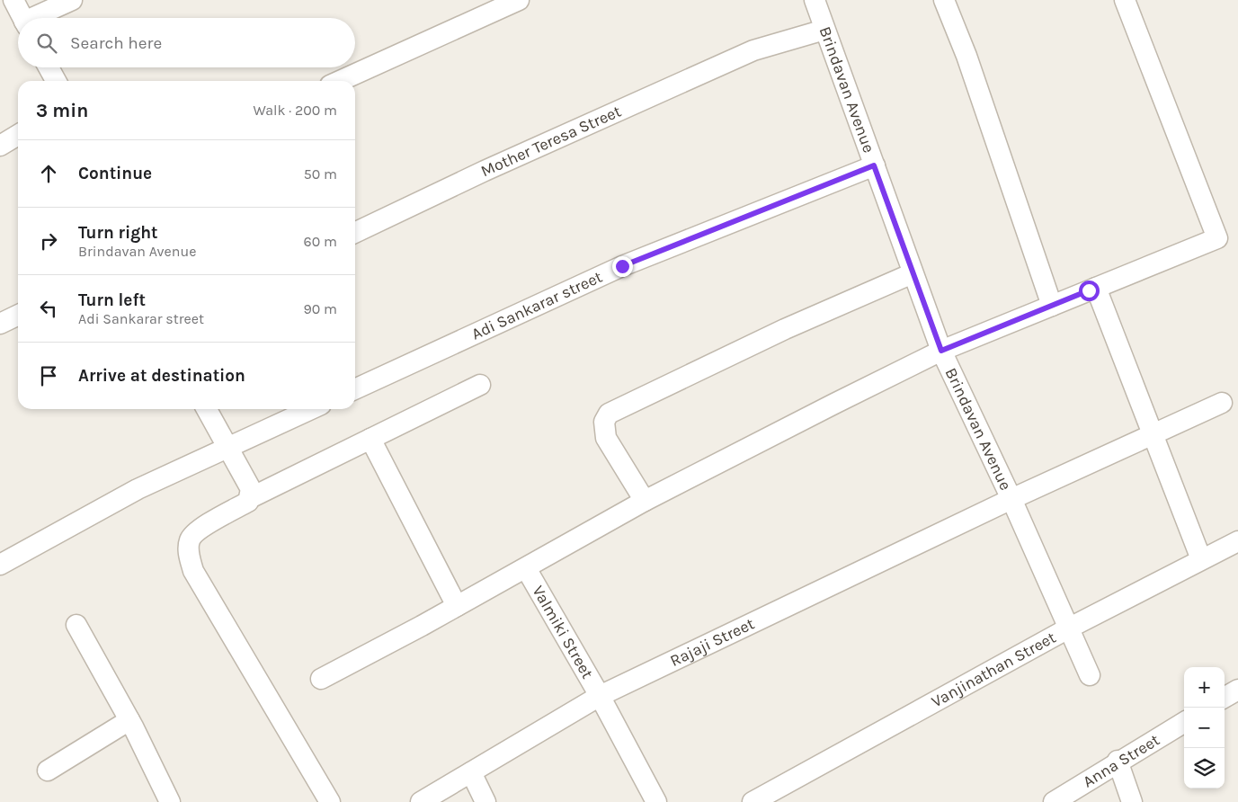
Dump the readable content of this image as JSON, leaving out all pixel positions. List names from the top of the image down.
{
  "streets": {
    "street": [
      "Brindavan Avenue",
      "Mother Teresa Street",
      "Adi Sankarar street",
      "Valmiki Street",
      "Rajaji Street",
      "Vanjinathan Street",
      "Anna Street"
    ]
  },
  "crossings": [
    ["Brindavan Avenue", "Mother Teresa Street"],
    ["Brindavan Avenue", "Adi Sankarar street"],
    ["Brindavan Avenue", "Rajaji Street"],
    ["Brindavan Avenue", "Vanjinathan Street"],
    ["Valmiki Street", "Rajaji Street"]
  ],
  "page": {
    "search": "Search here",
    "heading": ["3 min", "Walk · 200 m"],
    "list": [
      ["Continue", "50 m"],
      ["Turn right", "Brindavan Avenue", "60 m"],
      ["Turn left", "Adi Sankarar street", "90 m"],
      "Arrive at destination"
    ],
    "map_buttons": ["+", "−"]
  }
}
